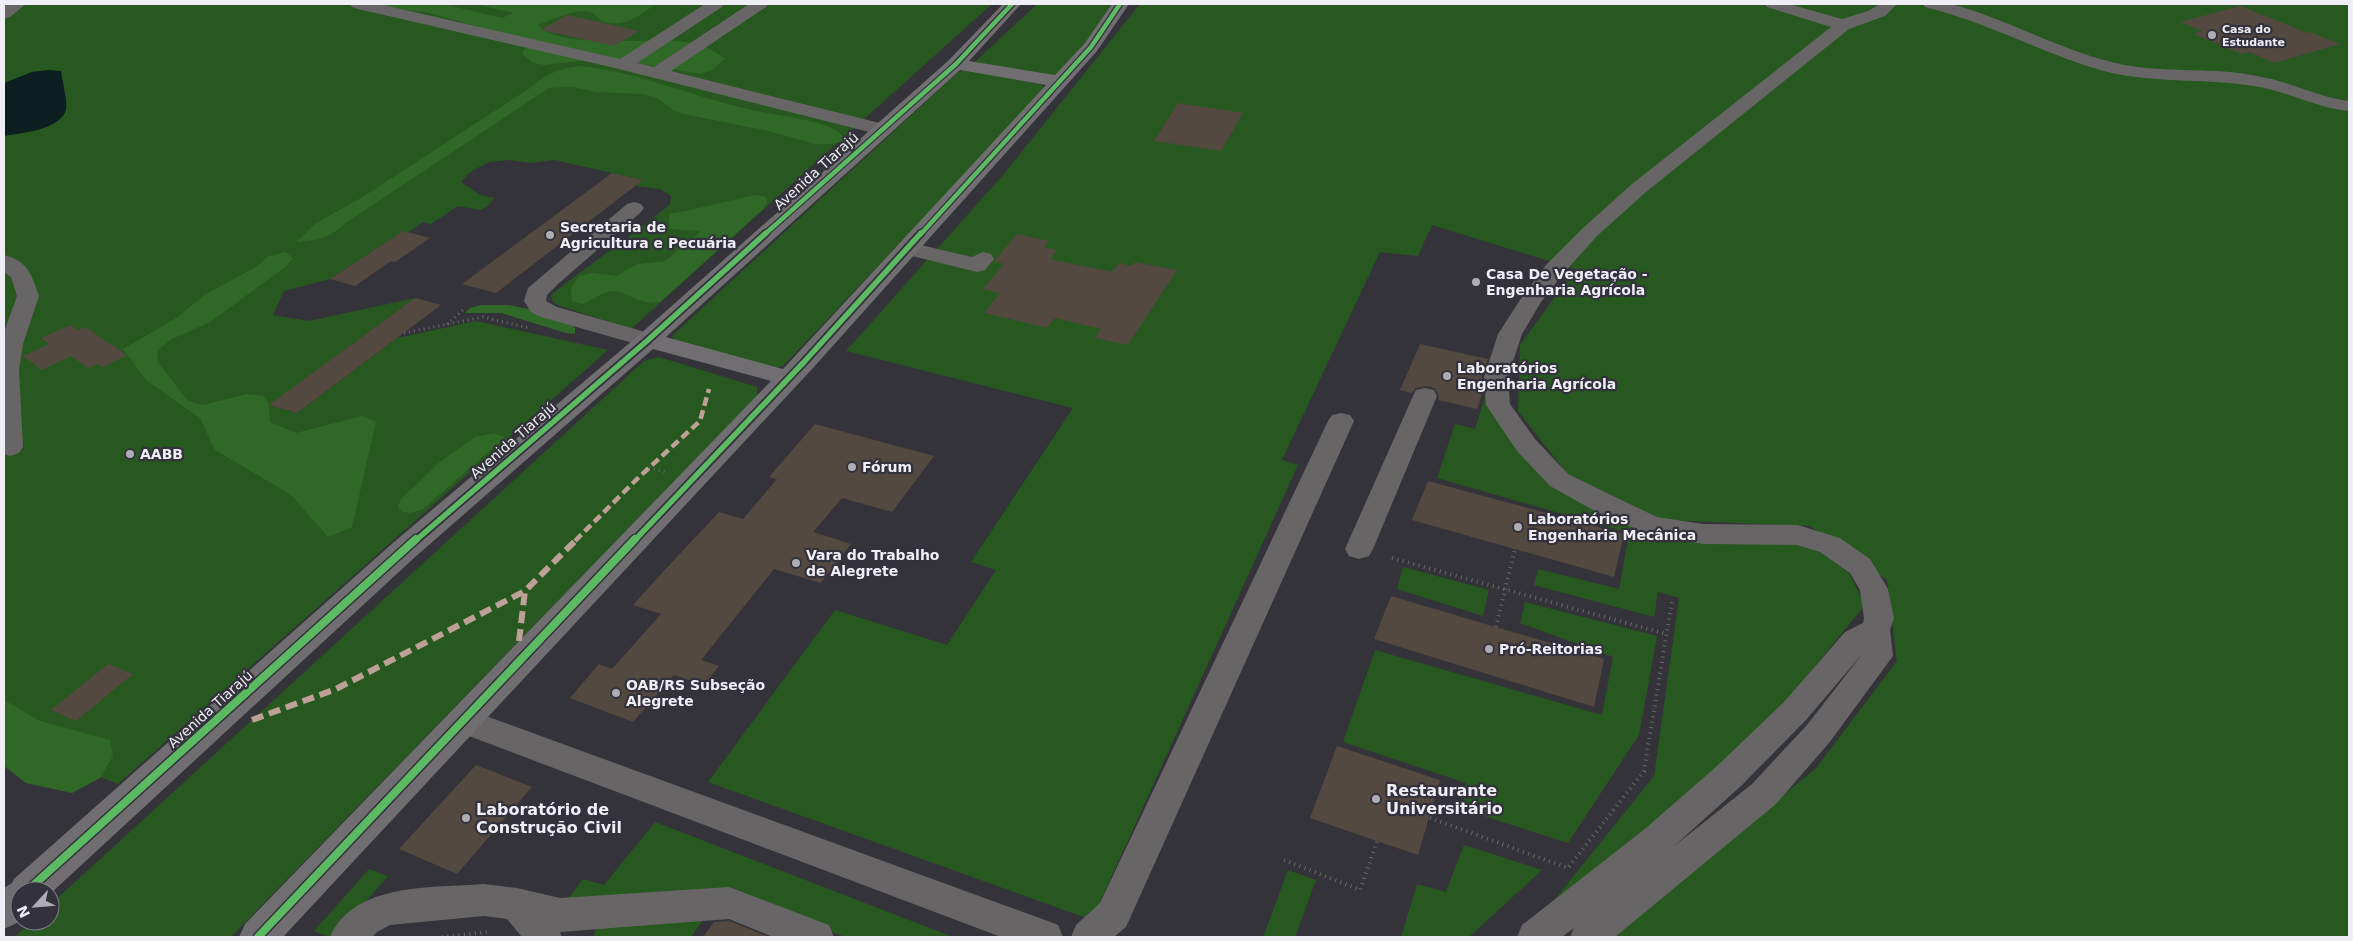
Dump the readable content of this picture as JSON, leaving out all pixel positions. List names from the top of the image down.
{
  "streets": {
    "main road": ["Avenida Tiarajú"]
  },
  "places": [
    "Casa do Estudante",
    "Secretaria de Agricultura e Pecuária",
    "Casa De Vegetação - Engenharia Agrícola",
    "Laboratórios Engenharia Agrícola",
    "AABB",
    "Fórum",
    "Laboratórios Engenharia Mecânica",
    "Vara do Trabalho de Alegrete",
    "Pró-Reitorias",
    "OAB/RS Subseção Alegrete",
    "Restaurante Universitário",
    "Laboratório de Construção Civil"
  ],
  "north": "bottom left"
}
